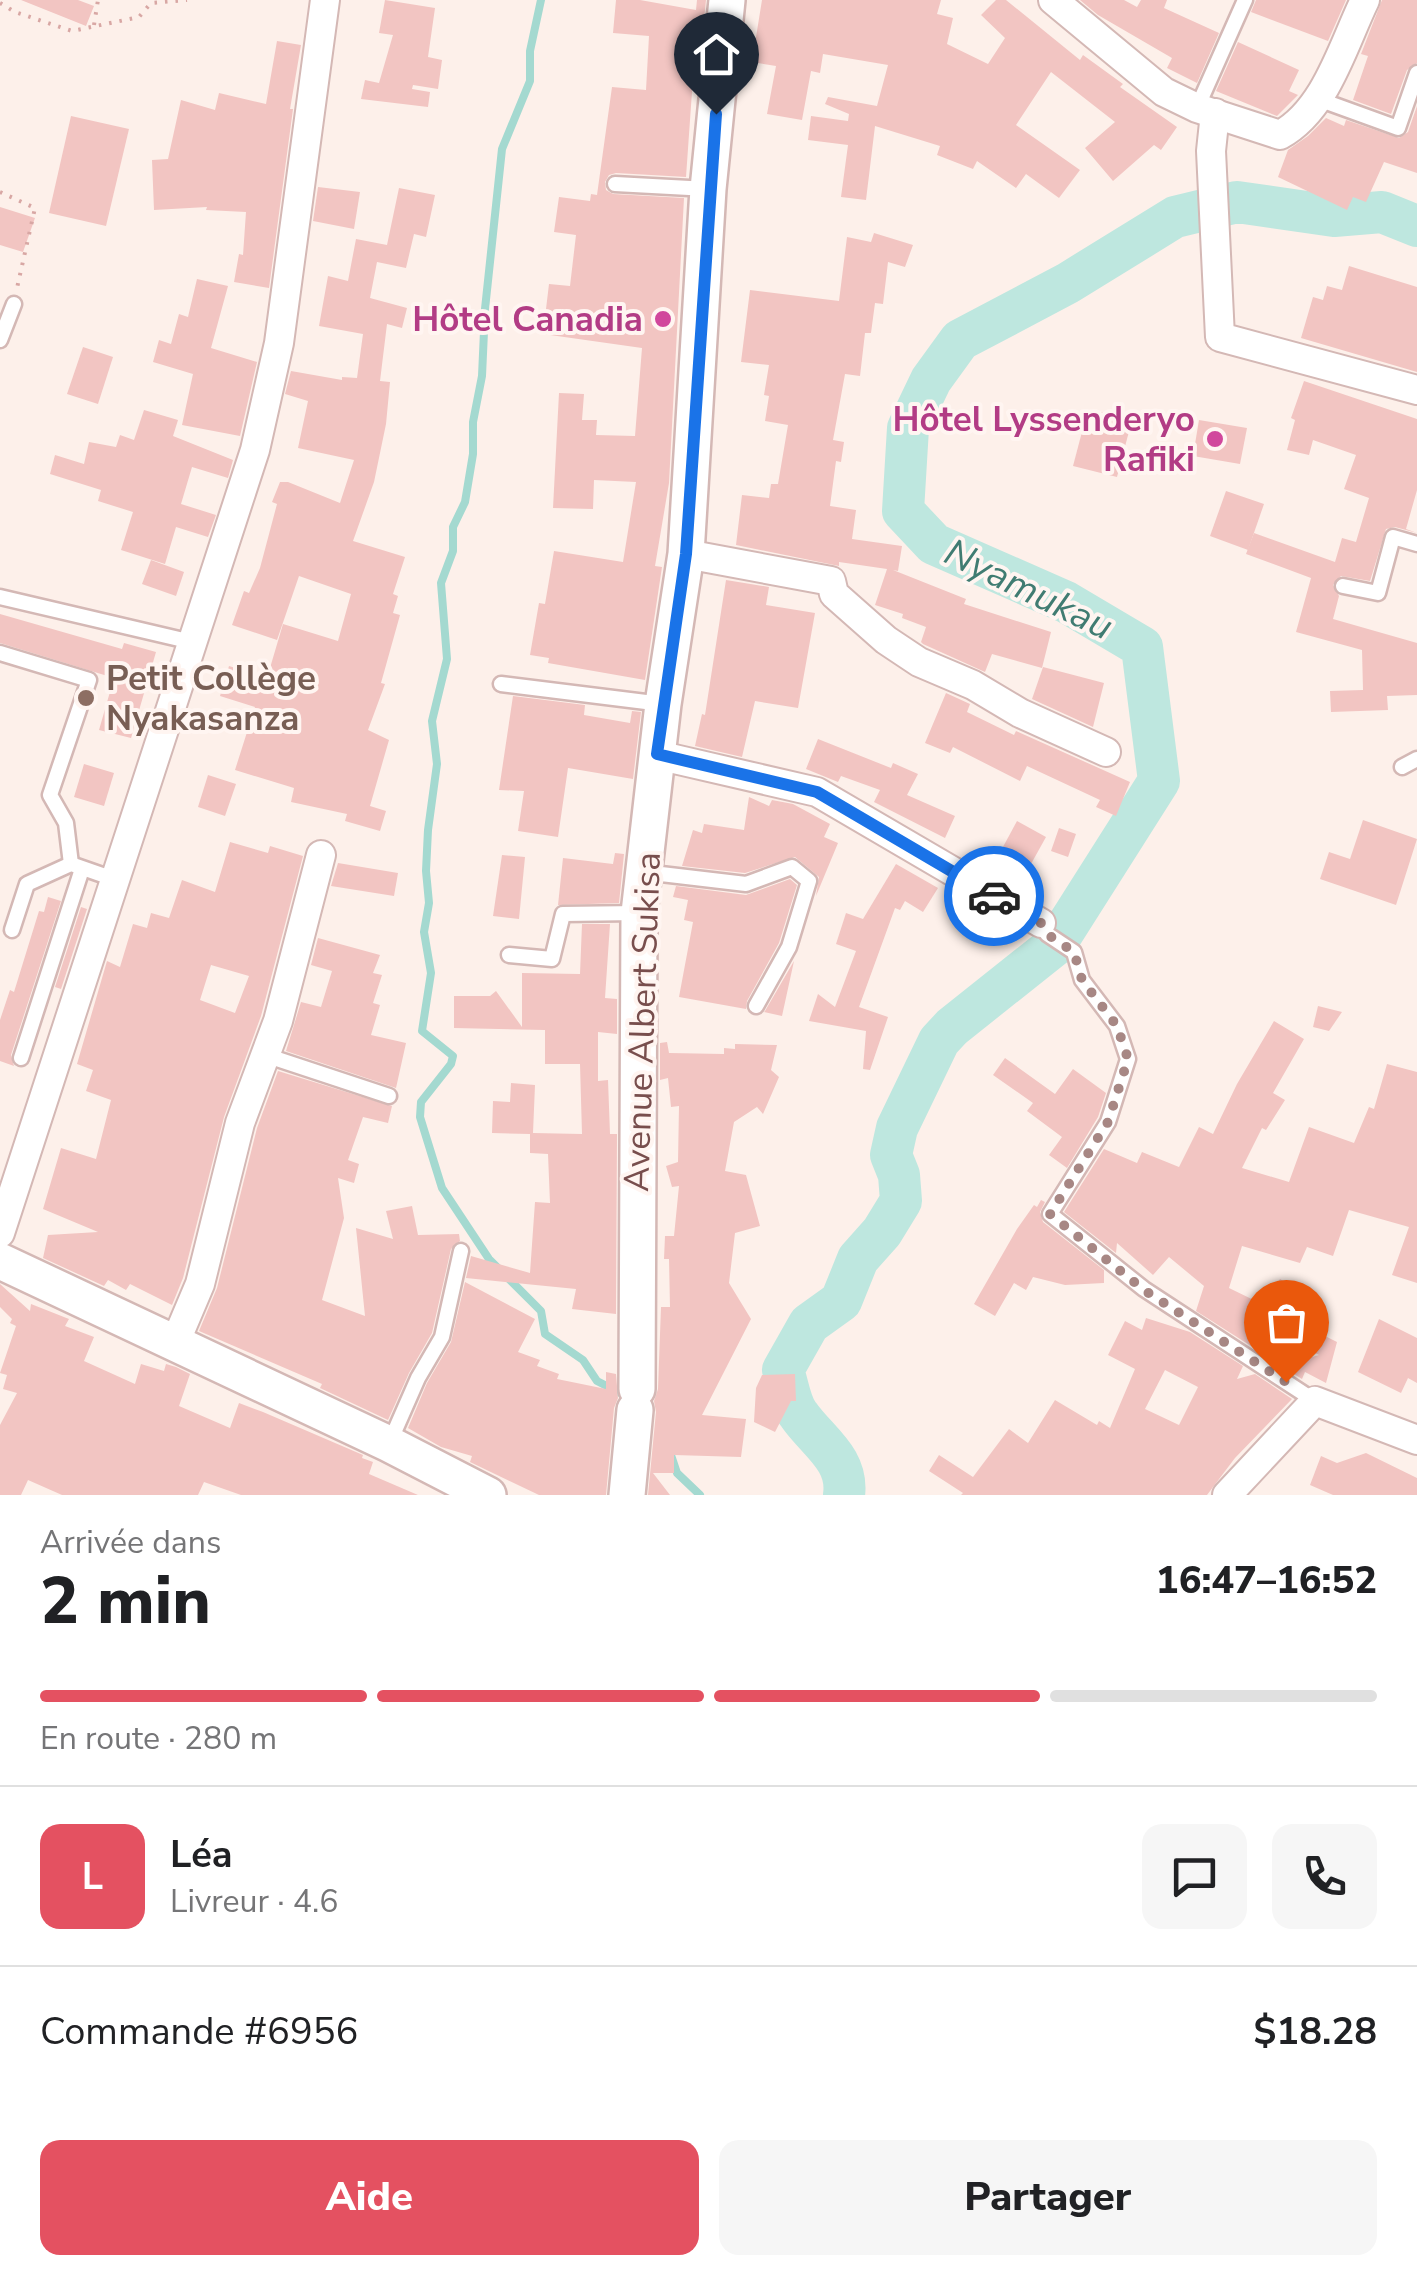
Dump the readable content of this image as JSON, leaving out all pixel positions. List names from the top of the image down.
{
  "streets": {
    "street": ["Avenue Albert Sukisa"]
  },
  "water": ["Nyamukau"],
  "places": ["Hôtel Canadia", "Hôtel Lyssenderyo Rafiki", "Petit Collège Nyakasanza"],
  "page": {
    "heading": ["2 min", "Arrivée dans", "16:47–16:52"],
    "panel": [
      "Léa",
      "Livreur · 4.6",
      "Commande #6956",
      "$18.28"
    ],
    "bar": "En route · 280 m",
    "round": "L",
    "buttons": ["Aide", "Partager"]
  }
}
